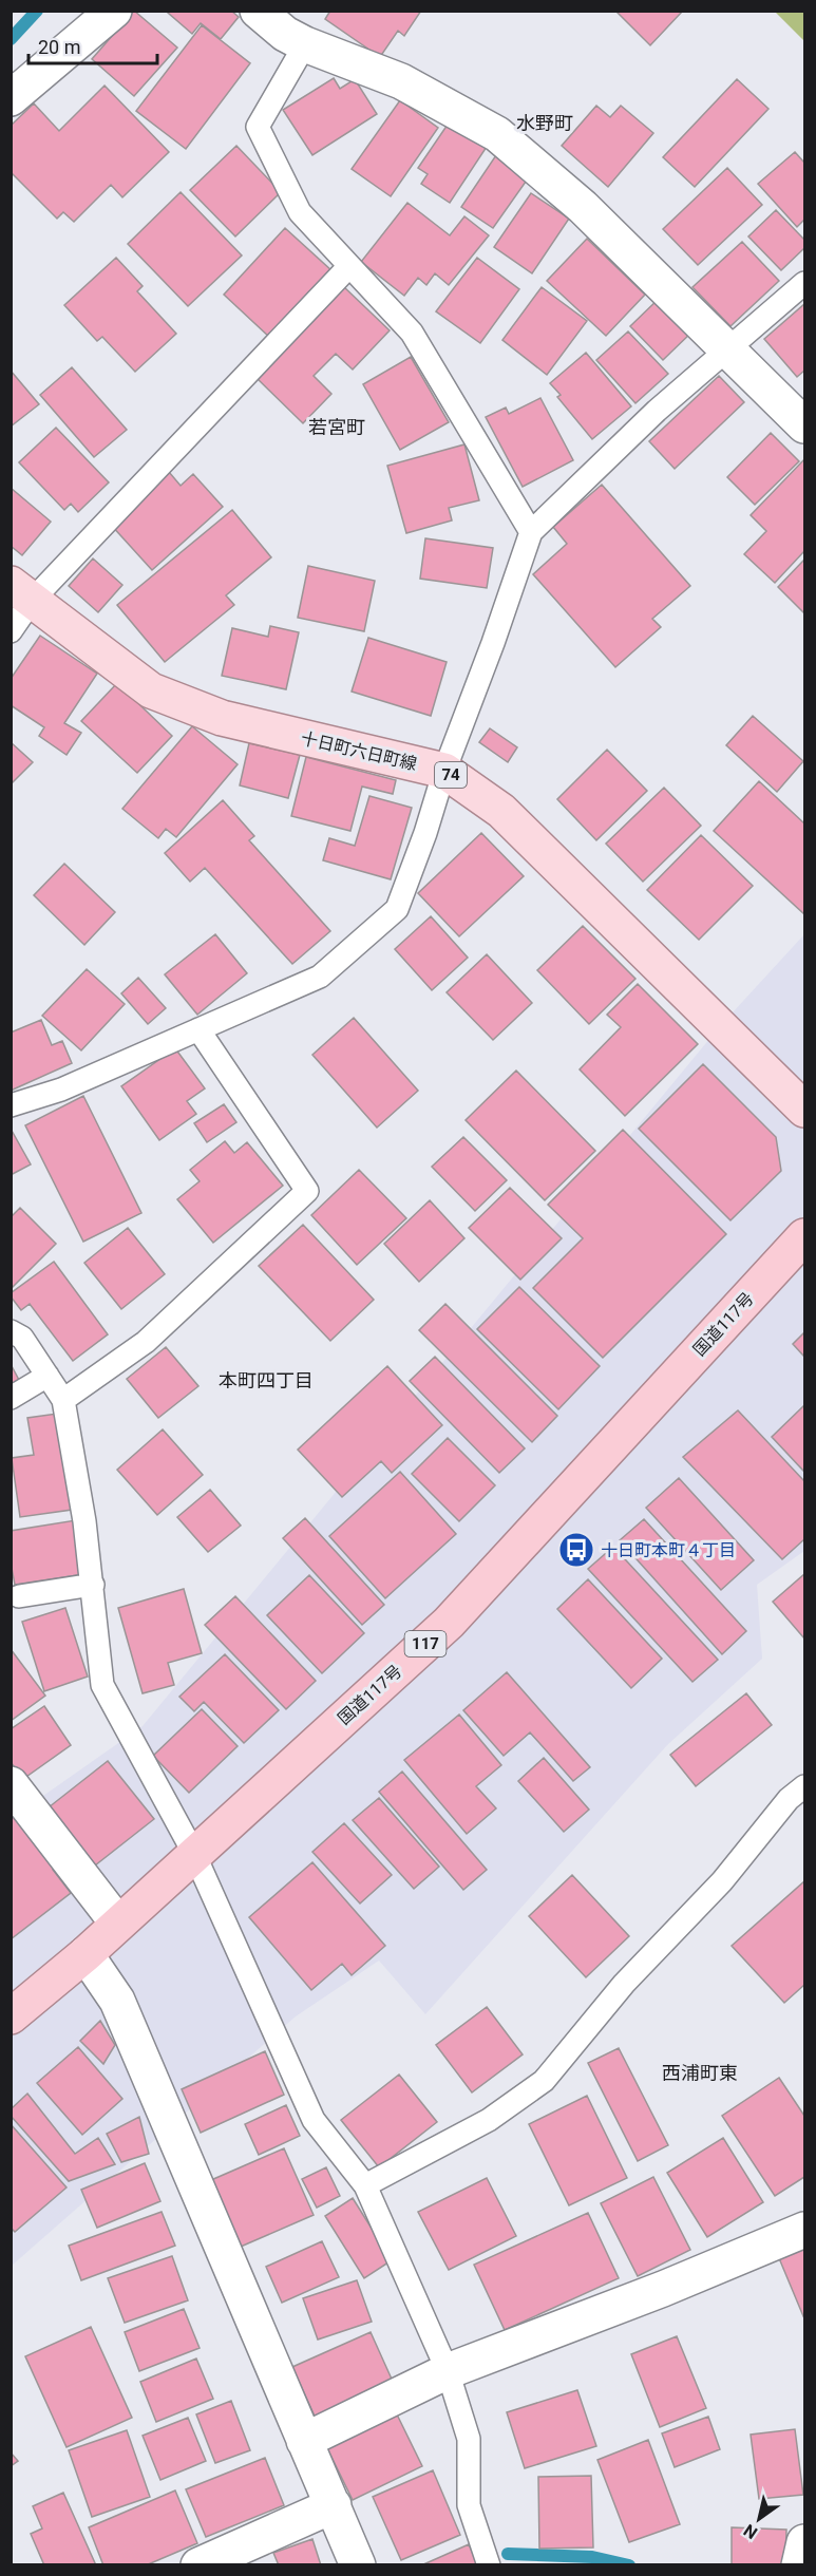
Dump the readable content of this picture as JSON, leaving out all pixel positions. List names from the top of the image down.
{
  "streets": {
    "highway": ["国道117号", "117"],
    "main road": ["十日町六日町線", "74"]
  },
  "districts": [
    "水野町",
    "若宮町",
    "本町四丁目",
    "西浦町東"
  ],
  "places": {
    "bus stop": ["十日町本町４丁目"]
  },
  "scale_bar": "20 m",
  "north": "bottom left"
}
